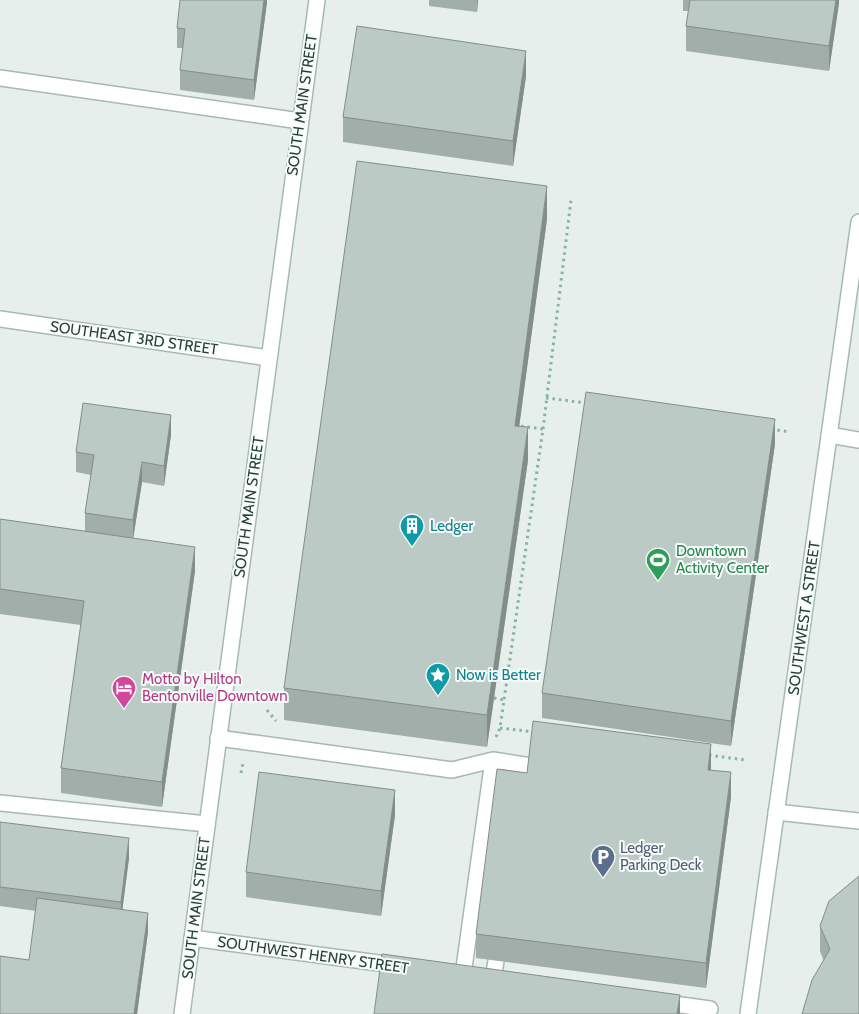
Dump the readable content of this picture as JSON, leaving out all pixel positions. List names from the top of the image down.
{
  "streets": {
    "street": [
      "SOUTH MAIN STREET",
      "SOUTHEAST 3RD STREET",
      "SOUTHWEST A STREET",
      "SOUTHWEST HENRY STREET"
    ]
  },
  "crossings": [
    ["SOUTH MAIN STREET", "SOUTHEAST 3RD STREET"],
    ["SOUTH MAIN STREET", "SOUTHWEST HENRY STREET"]
  ],
  "places": {
    "building": ["Ledger"],
    "sports": ["Downtown Activity Center"],
    "place": ["Now is Better"],
    "hotel": ["Motto by Hilton Bentonville Downtown"],
    "parking": ["Ledger Parking Deck"]
  }
}
